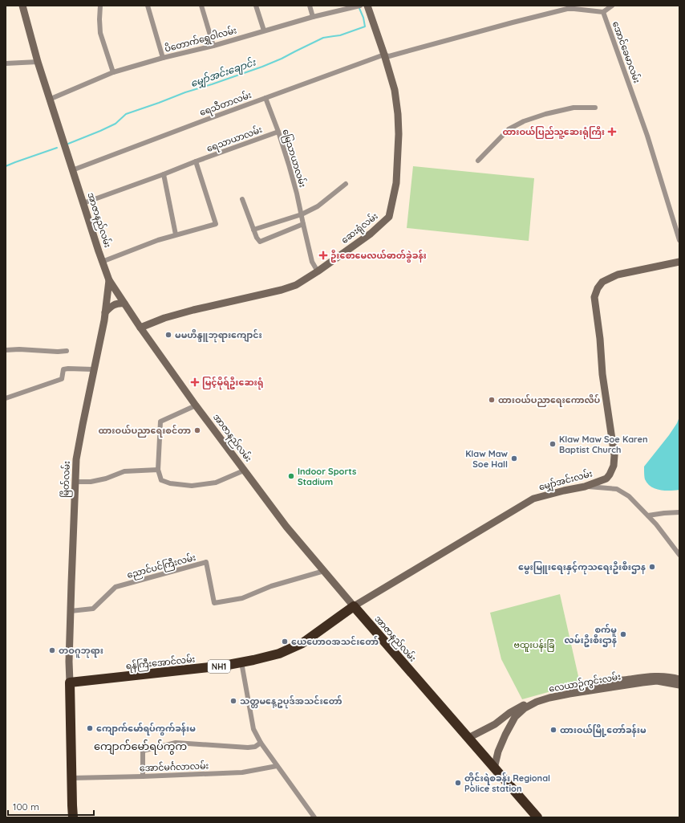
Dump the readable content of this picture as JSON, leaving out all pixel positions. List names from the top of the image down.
{
  "streets": {
    "highway": ["အာဇာနည်လမ်း", "ရန်ကြီးအောင်လမ်း", "NH1"],
    "main road": [
      "ဆေးရုံလမ်း",
      "မြိတ်လမ်း",
      "မျှော်အင်းလမ်း",
      "လေယာဉ်ကွင်းလမ်း"
    ],
    "street": [
      "ပိတောက်ရွှေဝါလမ်း",
      "အောင်ခေမာလမ်း",
      "ရေသီတာလမ်း",
      "ရေသာယာလမ်း",
      "မြေသာယာလမ်း",
      "ညောင်ပင်ကြီးလမ်း",
      "အောင်မင်္ဂလာလမ်း"
    ]
  },
  "crossings": [
    ["ပိတောက်ရွှေဝါလမ်း", "အာဇာနည်လမ်း"],
    ["ရေသီတာလမ်း", "မြေသာယာလမ်း"],
    ["ရေသီတာလမ်း", "အာဇာနည်လမ်း"],
    ["ရေသီတာလမ်း", "ဆေးရုံလမ်း"],
    ["ရေသာယာလမ်း", "မြေသာယာလမ်း"],
    ["ရေသာယာလမ်း", "အာဇာနည်လမ်း"],
    ["မြေသာယာလမ်း", "ဆေးရုံလမ်း"],
    ["အာဇာနည်လမ်း", "ဆေးရုံလမ်း"],
    ["အာဇာနည်လမ်း", "မြိတ်လမ်း"],
    ["အာဇာနည်လမ်း", "မျှော်အင်းလမ်း"],
    ["အာဇာနည်လမ်း", "ညောင်ပင်ကြီးလမ်း"],
    ["အာဇာနည်လမ်း", "ရန်ကြီးအောင်လမ်း"],
    ["အာဇာနည်လမ်း", "လေယာဉ်ကွင်းလမ်း"],
    ["မြိတ်လမ်း", "ညောင်ပင်ကြီးလမ်း"],
    ["မြိတ်လမ်း", "ရန်ကြီးအောင်လမ်း"],
    ["မျှော်အင်းလမ်း", "ရန်ကြီးအောင်လမ်း"]
  ],
  "districts": ["ကျောက်မော်ရပ်ကွက"],
  "water": ["မျှော်အင်းချောင်း"],
  "parks": ["ဗထူးပန်းခြံ"],
  "places": {
    "health": ["ထားဝယ်ပြည်သူ့ဆေးရုံကြီး", "ဦးစောမေလယ်ဓာတ်ခွဲခန်း", "မြင့်မိုရ်ဦးဆေးရုံ"],
    "other": [
      "မမဟိန္ဒူဘုရားကျောင်း",
      "ထားဝယ်ပညာရေးကောလိပ်",
      "ထားဝယ်ပညာရေးစင်တာ",
      "Klaw Maw Soe Karen Baptist Church",
      "Klaw Maw Soe Hall",
      "Indoor Sports Stadium",
      "မွေးမြူးရေးနှင့်ကုသရေးဦးစီးဌာန",
      "စက်မူ လမ်းဦးစီးဌာန",
      "ယေဟောဝအသင်းတော်",
      "တဝဂူဘုရား",
      "သတ္တမနေ့ဥပုဒ်အသင်းတော်",
      "ကျောက်မော်ရပ်ကွက်ခန်းမ",
      "ထားဝယ်မြို့တော်ခန်းမ",
      "တိုင်းရဲစခန်း Regional Police station"
    ]
  },
  "scale_bar": "100 m"
}
